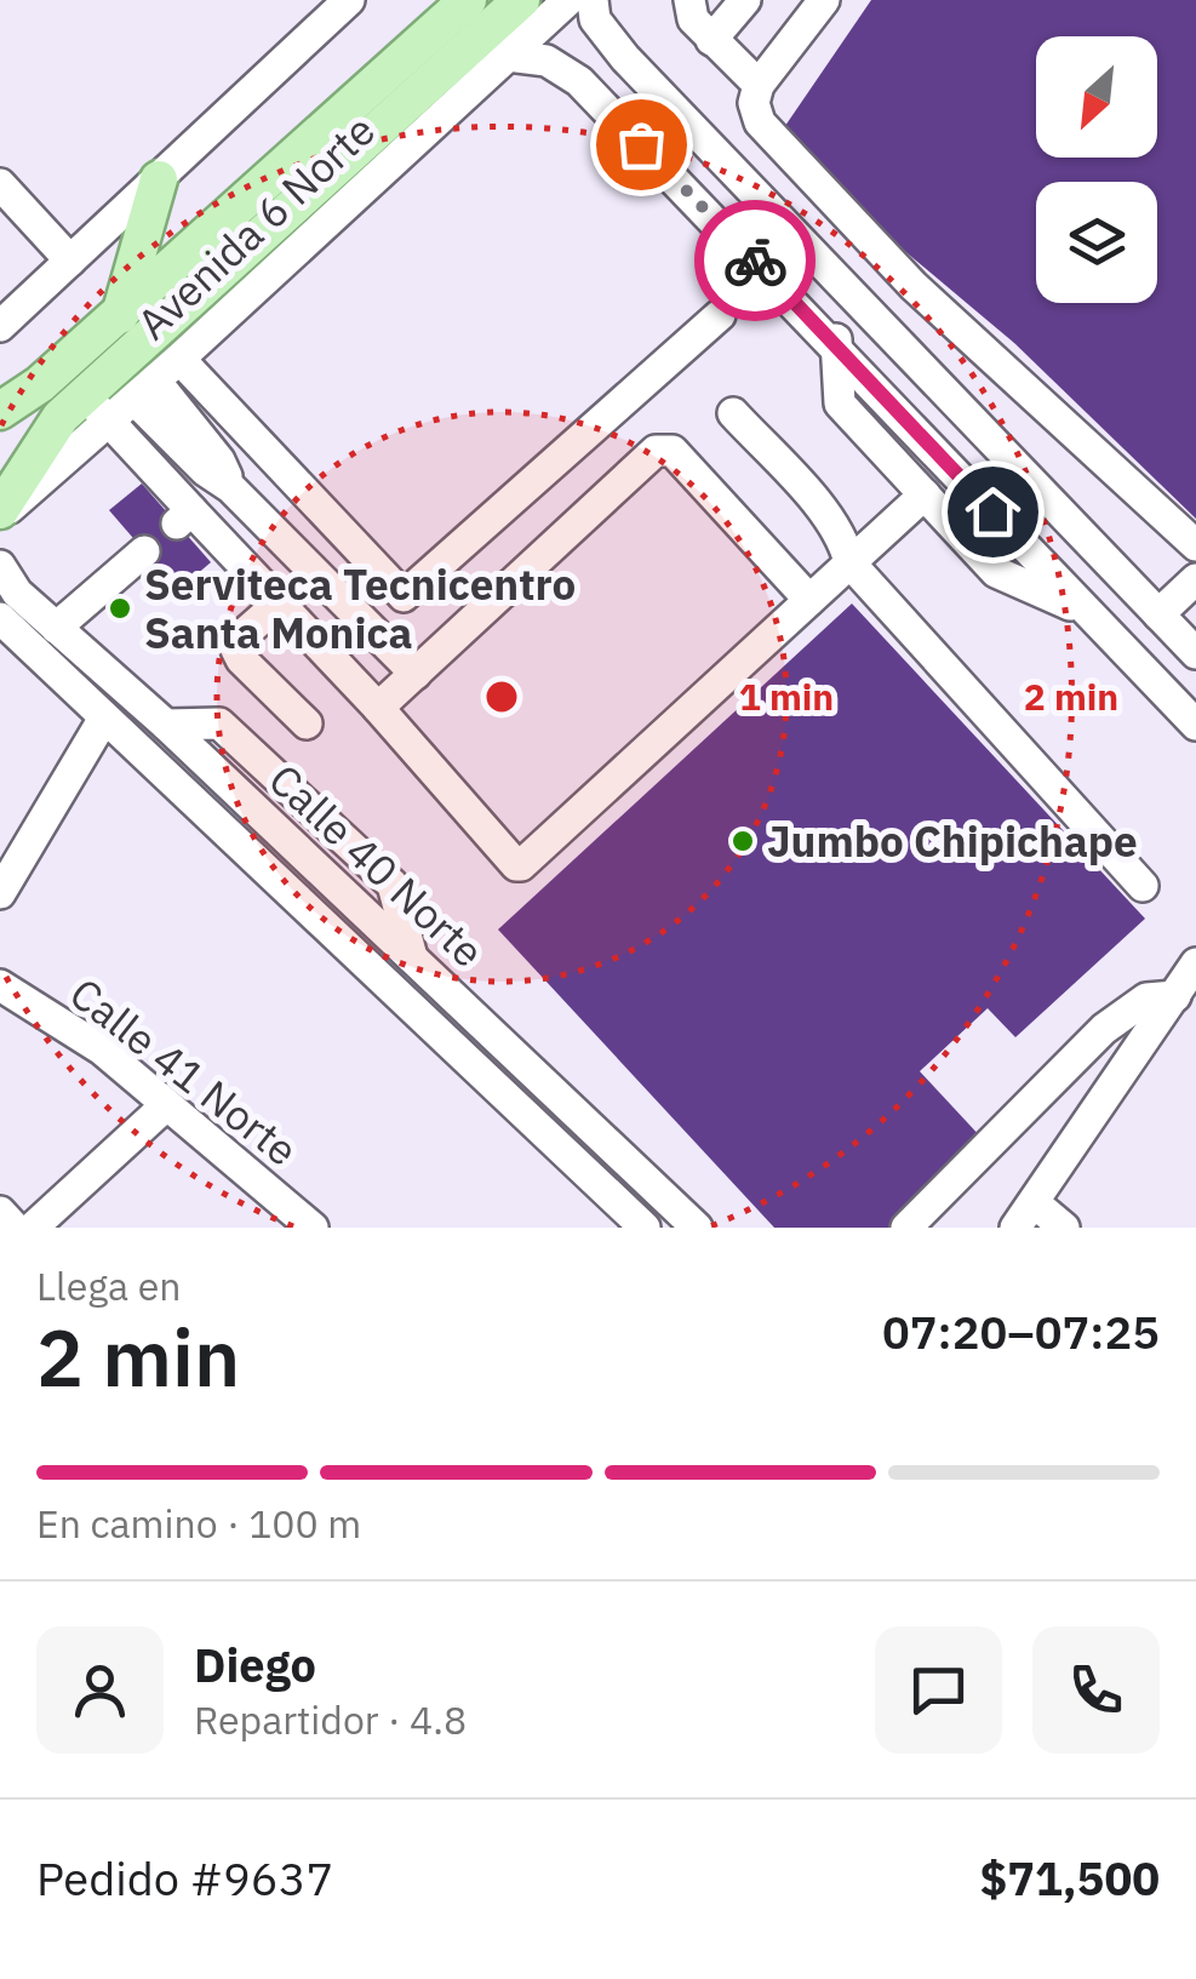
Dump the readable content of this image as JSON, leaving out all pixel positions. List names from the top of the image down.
{
  "streets": {
    "main road": ["Avenida 6 Norte"],
    "street": ["Calle 40 Norte", "Calle 41 Norte"]
  },
  "places": ["Serviteca Tecnicentro Santa Monica", "Jumbo Chipichape"],
  "north": "bottom left",
  "page": {
    "heading": ["2 min", "Llega en", "07:20–07:25"],
    "panel": [
      "Diego",
      "Repartidor · 4.8",
      "Pedido #9637",
      "$71,500"
    ],
    "bar": "En camino · 100 m"
  },
  "rings": ["1 min", "2 min"]
}
